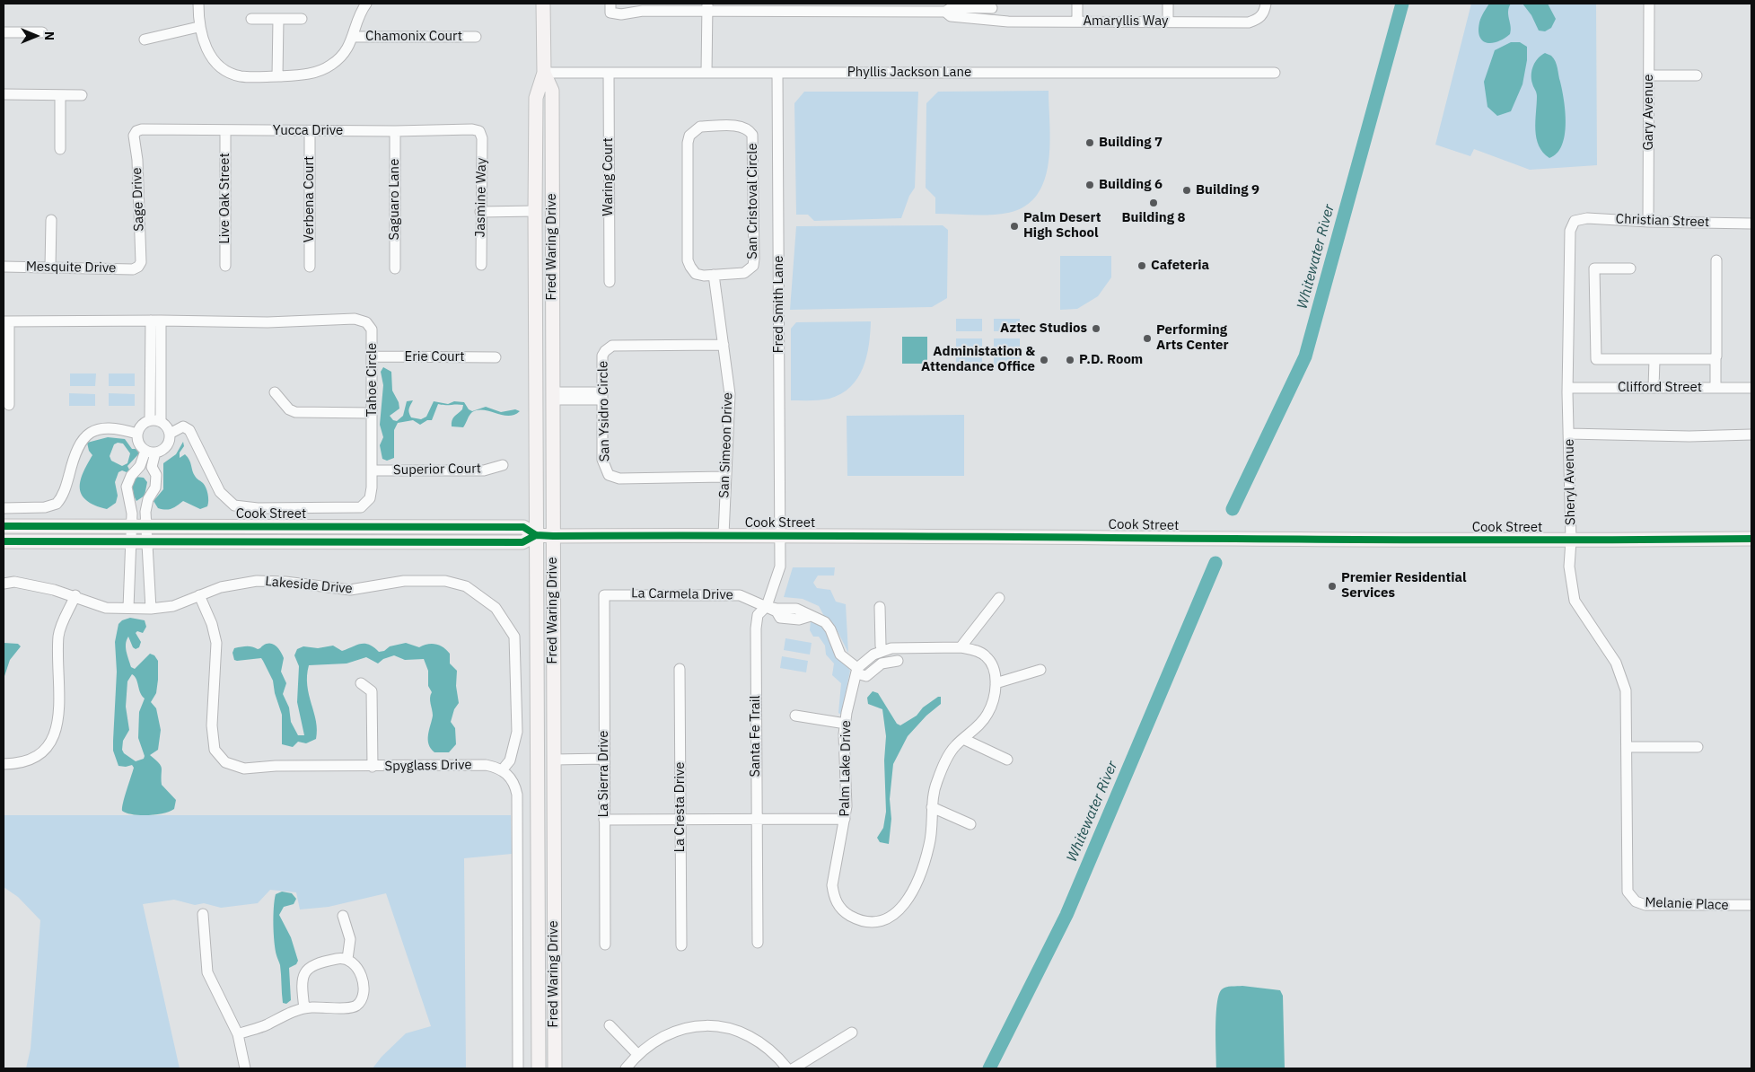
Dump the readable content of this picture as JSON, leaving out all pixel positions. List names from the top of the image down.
{
  "streets": {
    "main road": ["Fred Waring Drive", "Cook Street"],
    "street": [
      "Amaryllis Way",
      "Chamonix Court",
      "Phyllis Jackson Lane",
      "Gary Avenue",
      "Yucca Drive",
      "Waring Court",
      "Jasmine Way",
      "Live Oak Street",
      "Sage Drive",
      "Verbena Court",
      "Saguaro Lane",
      "San Cristoval Circle",
      "Christian Street",
      "Mesquite Drive",
      "Fred Smith Lane",
      "Erie Court",
      "Tahoe Circle",
      "Clifford Street",
      "San Ysidro Circle",
      "San Simeon Drive",
      "Superior Court",
      "Sheryl Avenue",
      "Lakeside Drive",
      "La Carmela Drive",
      "Santa Fe Trail",
      "Spyglass Drive",
      "Palm Lake Drive",
      "La Sierra Drive",
      "La Cresta Drive",
      "Melanie Place"
    ]
  },
  "crossings": [
    ["Phyllis Jackson Lane", "Waring Court"],
    ["Phyllis Jackson Lane", "Fred Waring Drive"],
    ["Phyllis Jackson Lane", "Fred Smith Lane"],
    ["Gary Avenue", "Christian Street"],
    ["Yucca Drive", "Jasmine Way"],
    ["Yucca Drive", "Live Oak Street"],
    ["Yucca Drive", "Sage Drive"],
    ["Yucca Drive", "Verbena Court"],
    ["Yucca Drive", "Saguaro Lane"],
    ["Sage Drive", "Mesquite Drive"],
    ["San Cristoval Circle", "San Simeon Drive"],
    ["Christian Street", "Sheryl Avenue"],
    ["Fred Waring Drive", "Cook Street"],
    ["Fred Smith Lane", "Cook Street"],
    ["Fred Smith Lane", "Santa Fe Trail"],
    ["Erie Court", "Tahoe Circle"],
    ["Tahoe Circle", "Superior Court"],
    ["Clifford Street", "Sheryl Avenue"],
    ["San Ysidro Circle", "San Simeon Drive"],
    ["San Simeon Drive", "Cook Street"],
    ["Sheryl Avenue", "Cook Street"],
    ["Sheryl Avenue", "Melanie Place"],
    ["Cook Street", "Santa Fe Trail"],
    ["Lakeside Drive", "Spyglass Drive"],
    ["La Carmela Drive", "Santa Fe Trail"],
    ["La Carmela Drive", "Palm Lake Drive"],
    ["La Carmela Drive", "La Sierra Drive"]
  ],
  "water": ["Whitewater River"],
  "places": [
    "Building 7",
    "Building 6",
    "Building 9",
    "Building 8",
    "Palm Desert High School",
    "Cafeteria",
    "Aztec Studios",
    "Performing Arts Center",
    "Administation & Attendance Office",
    "P.D. Room",
    "Premier Residential Services"
  ],
  "north": "right"
}
